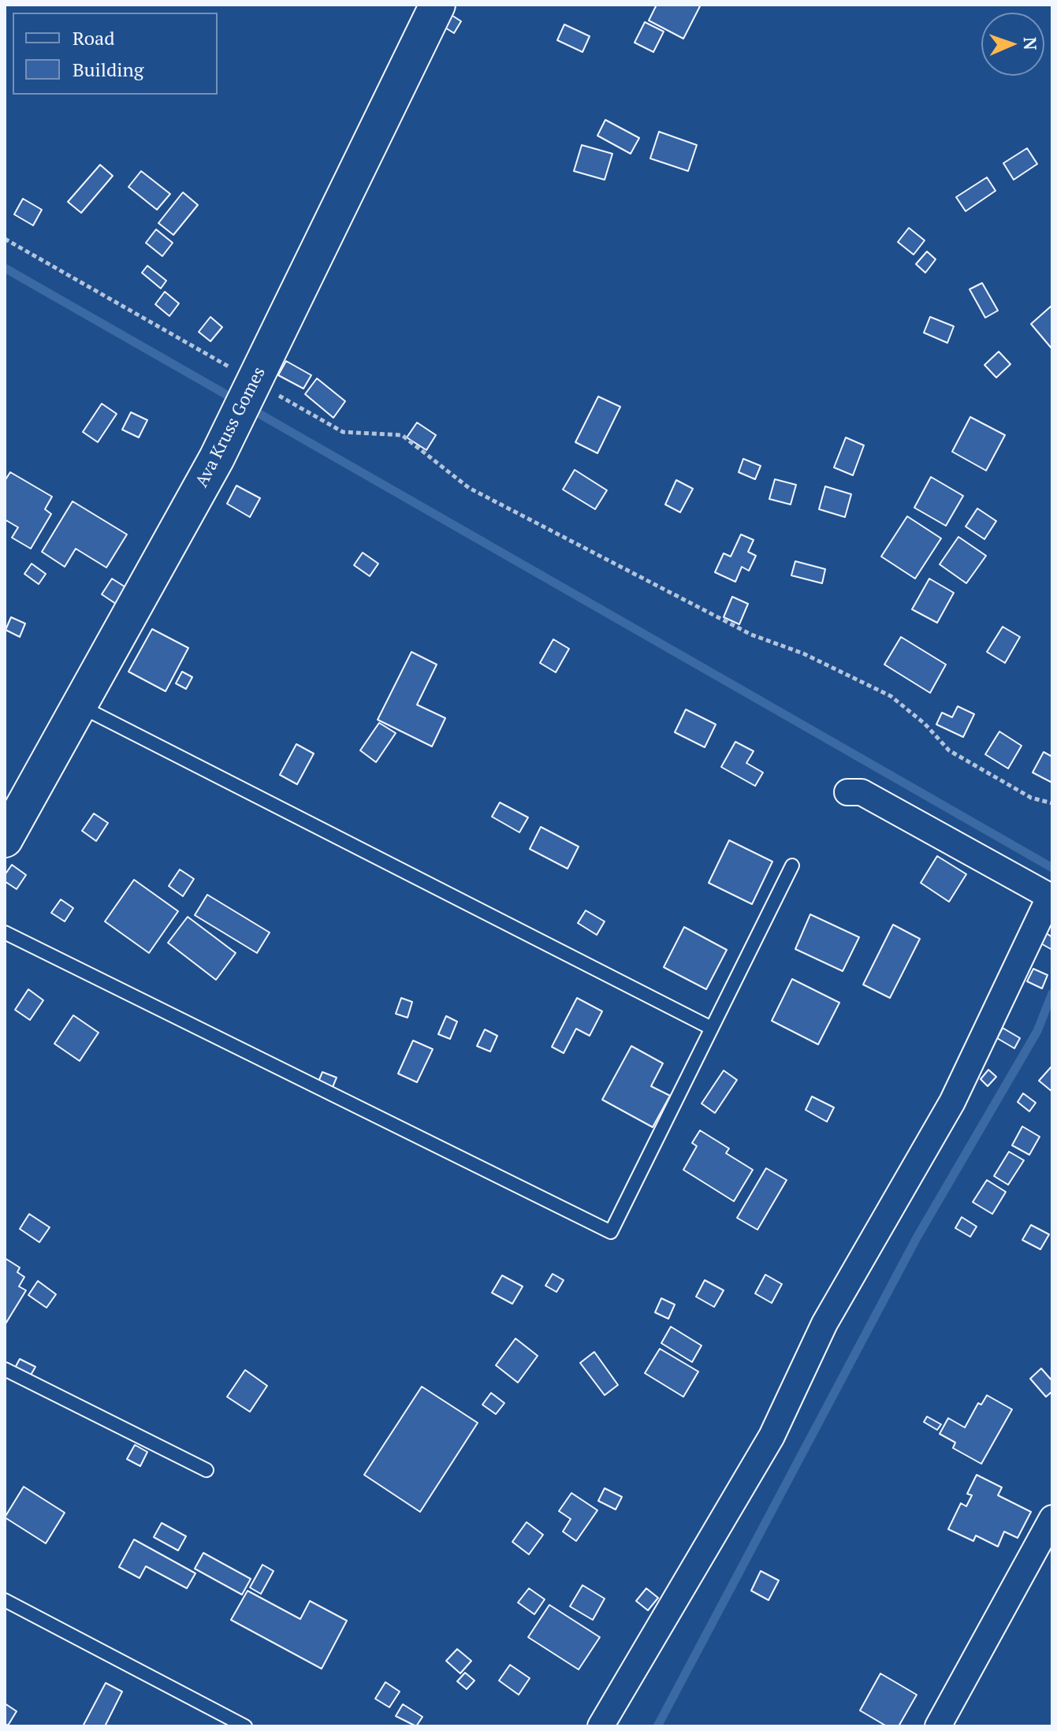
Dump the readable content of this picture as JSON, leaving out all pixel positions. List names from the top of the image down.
{
  "streets": {
    "street": ["Ava Kruss Gomes"]
  },
  "legend": ["Road", "Building"],
  "north": "right"
}
